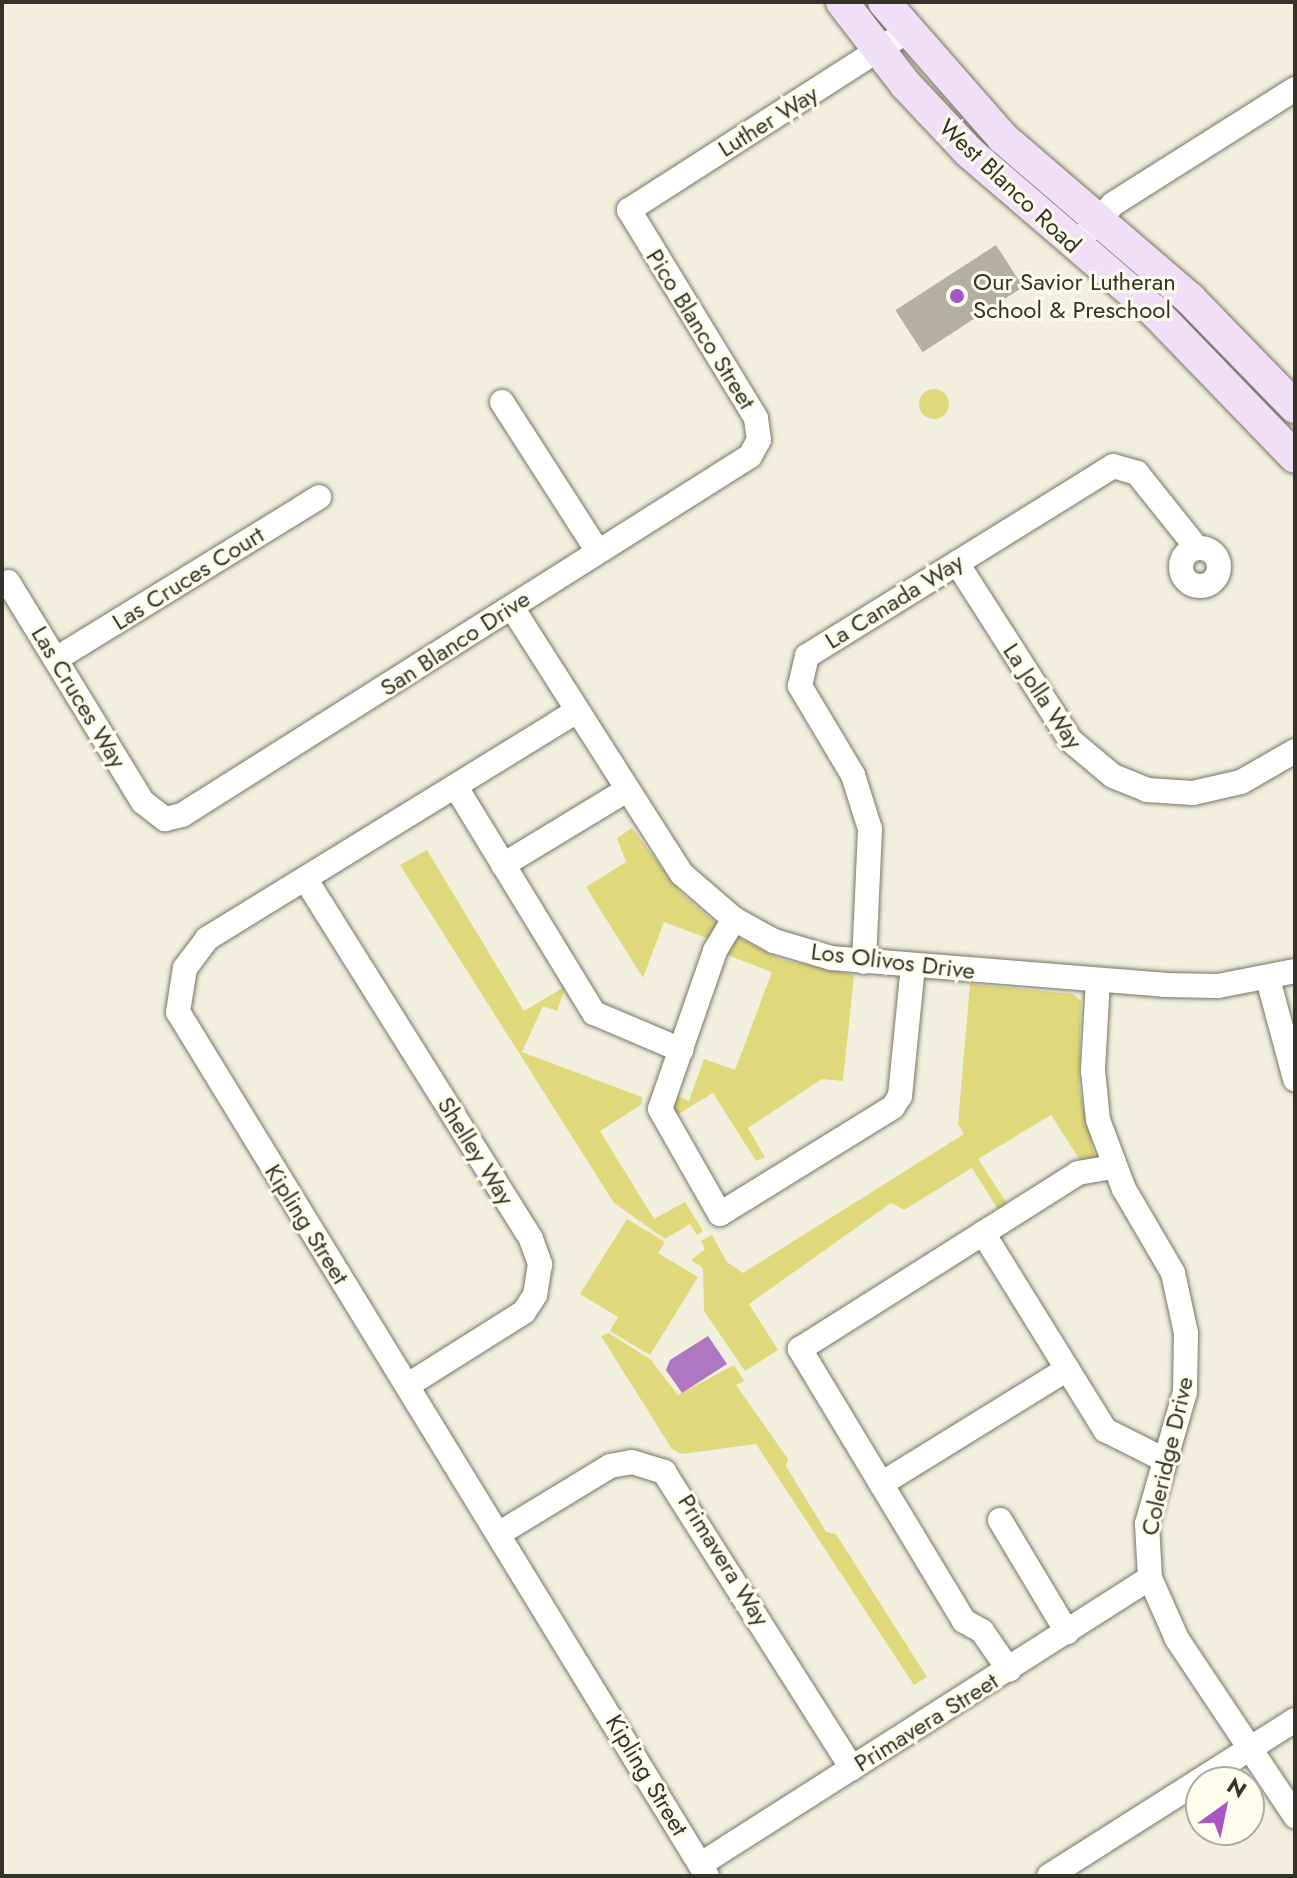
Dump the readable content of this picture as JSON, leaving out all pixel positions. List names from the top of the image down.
{
  "streets": {
    "main road": ["West Blanco Road"],
    "street": [
      "Luther Way",
      "Pico Blanco Street",
      "Las Cruces Court",
      "La Canada Way",
      "San Blanco Drive",
      "La Jolla Way",
      "Las Cruces Way",
      "Los Olivos Drive",
      "Shelley Way",
      "Kipling Street",
      "Coleridge Drive",
      "Primavera Way",
      "Primavera Street"
    ]
  },
  "crossings": [
    ["Luther Way", "West Blanco Road"],
    ["Luther Way", "Pico Blanco Street"],
    ["Pico Blanco Street", "San Blanco Drive"],
    ["Las Cruces Court", "Las Cruces Way"],
    ["La Canada Way", "La Jolla Way"],
    ["La Canada Way", "Los Olivos Drive"],
    ["San Blanco Drive", "Las Cruces Way"],
    ["San Blanco Drive", "Los Olivos Drive"],
    ["Los Olivos Drive", "Kipling Street"],
    ["Los Olivos Drive", "Coleridge Drive"],
    ["Shelley Way", "Kipling Street"],
    ["Kipling Street", "Primavera Way"],
    ["Kipling Street", "Primavera Street"],
    ["Coleridge Drive", "Primavera Street"],
    ["Primavera Way", "Primavera Street"]
  ],
  "places": ["Our Savior Lutheran School & Preschool"],
  "north": "top right"
}
